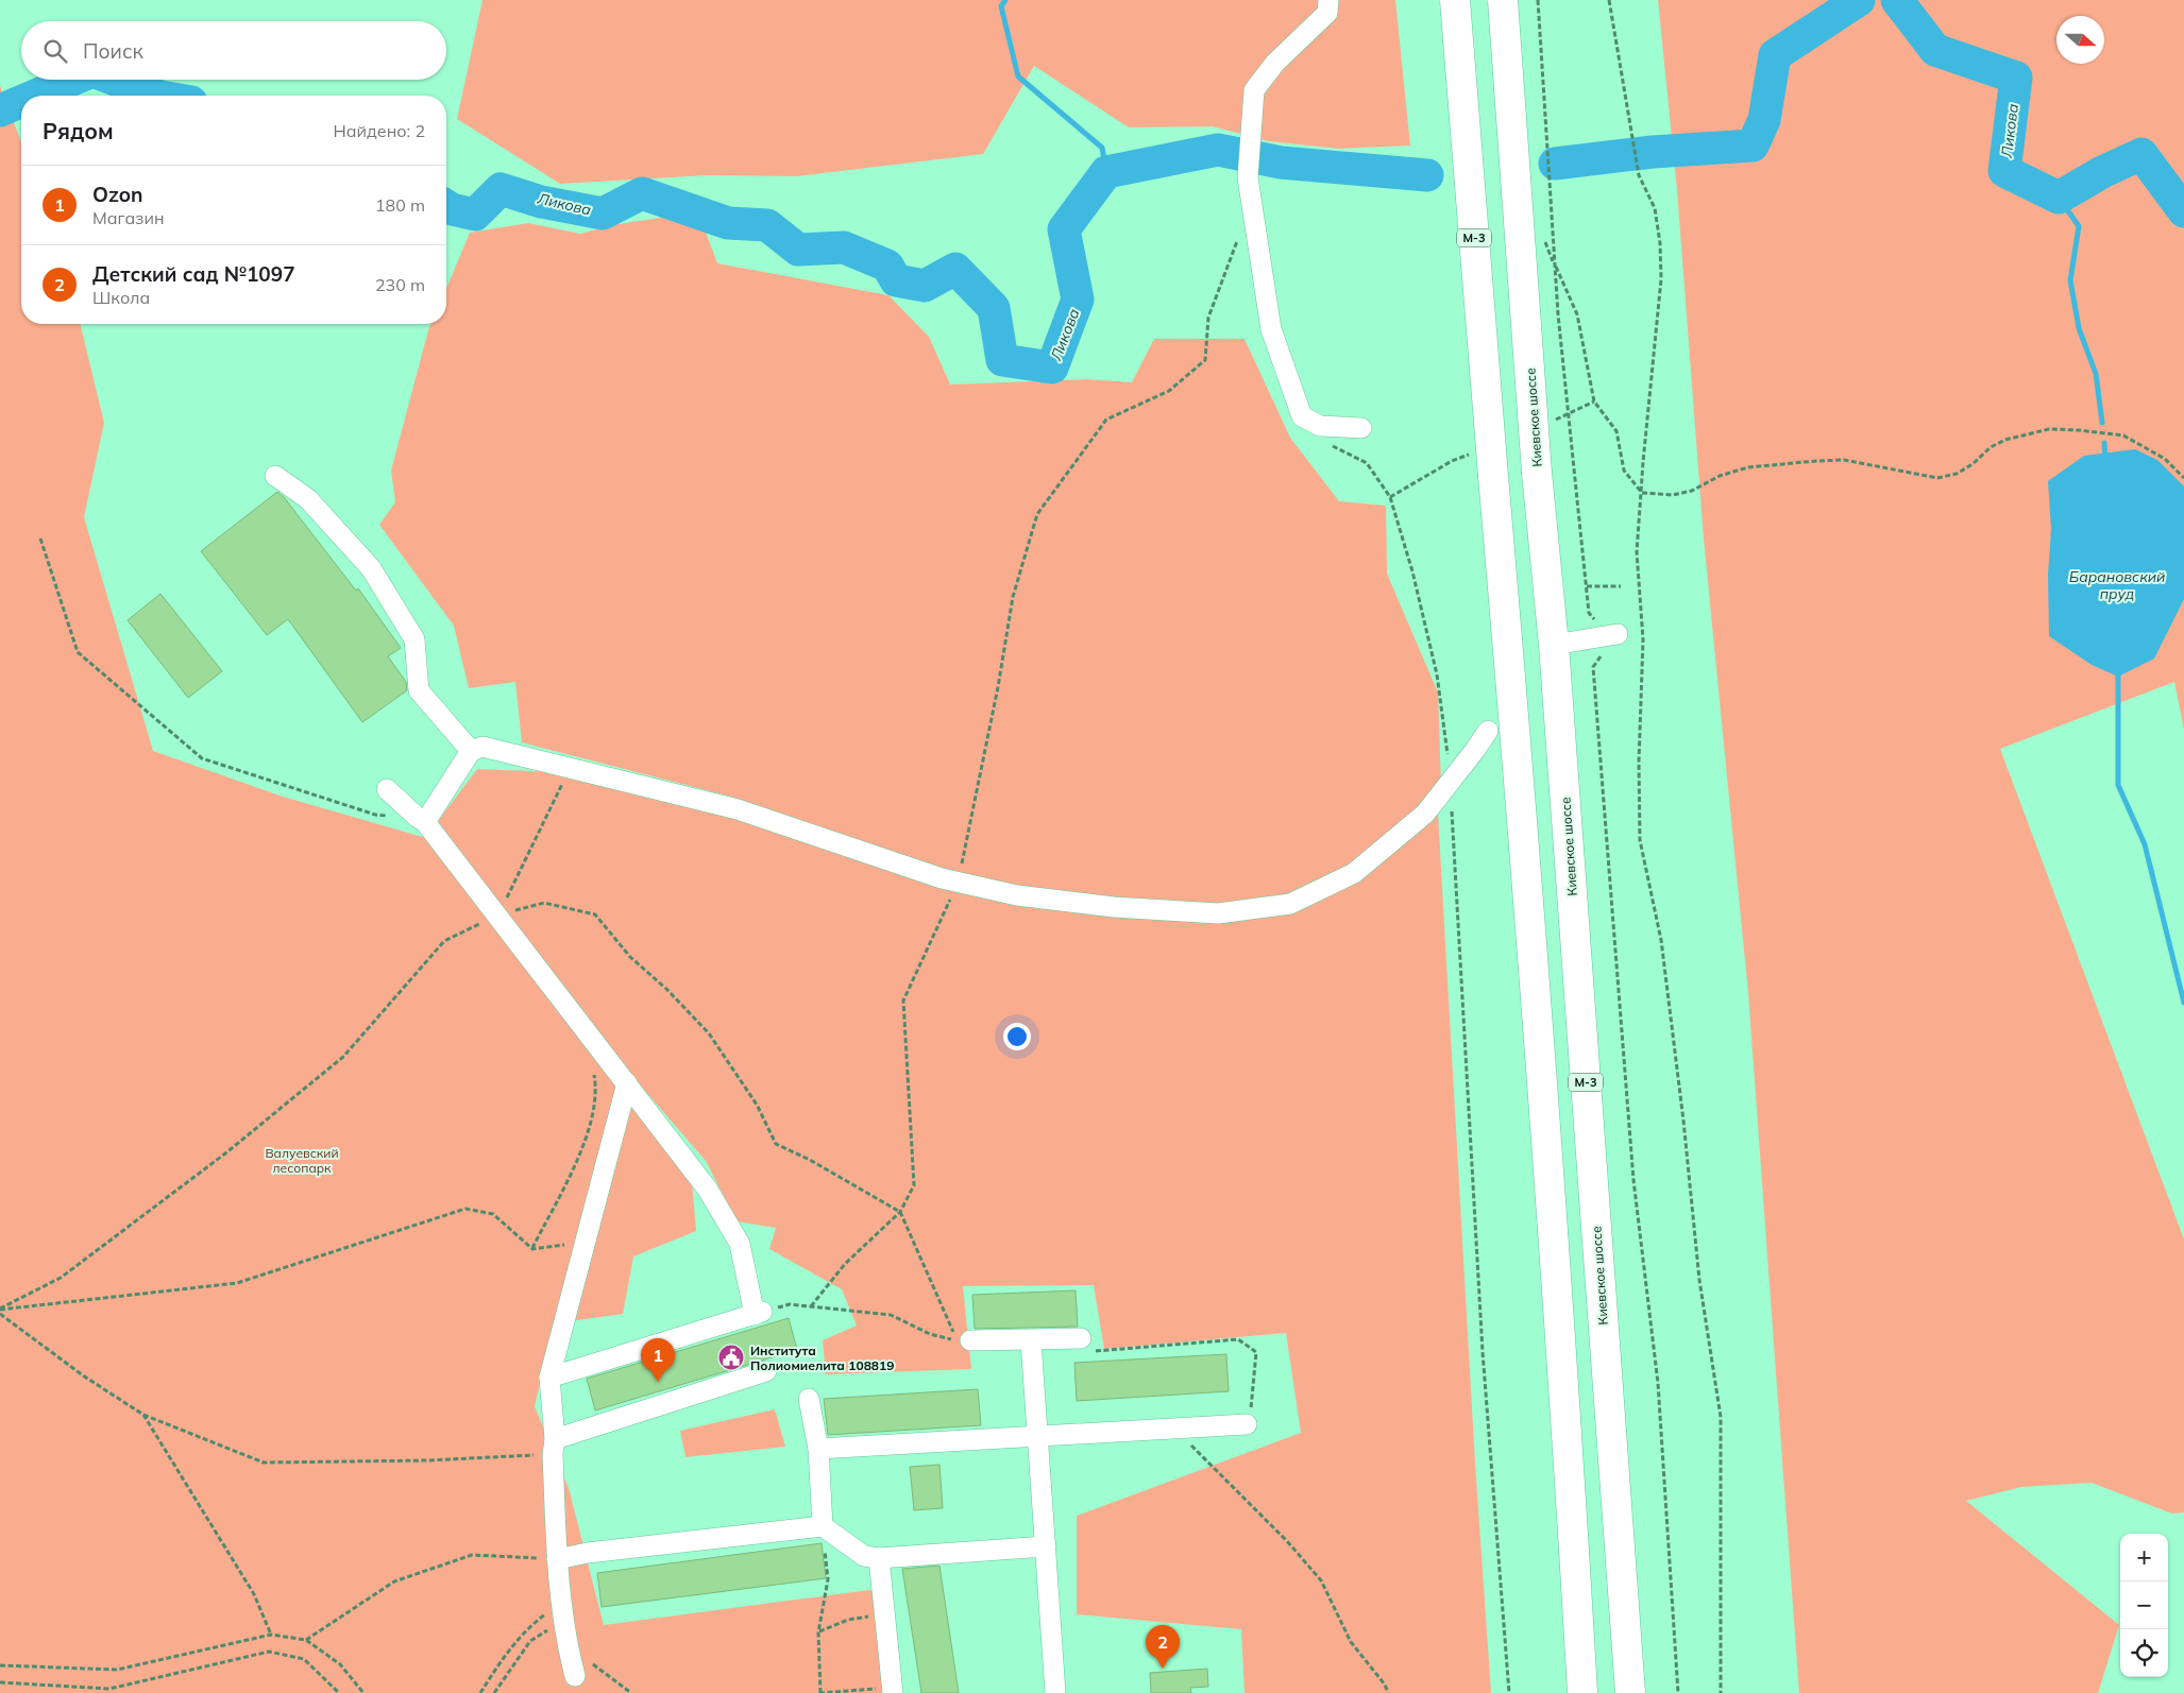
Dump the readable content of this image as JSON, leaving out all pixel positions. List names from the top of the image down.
{
  "streets": {
    "highway": ["М-3", "Киевское шоссе"]
  },
  "water": ["Ликова", "Барановский пруд"],
  "parks": ["Валуевский лесопарк"],
  "places": {
    "public building": ["Института Полиомиелита 108819"]
  },
  "north": "right",
  "page": {
    "search": "Поиск",
    "heading": ["Рядом", "Найдено: 2"],
    "list": [
      {
        "mark": "1",
        "name": "Ozon",
        "note": "Магазин",
        "value": "180 m"
      },
      {
        "mark": "2",
        "name": "Детский сад №1097",
        "note": "Школа",
        "value": "230 m"
      }
    ],
    "pins": ["1", "2"],
    "map_buttons": ["+", "−"]
  }
}
